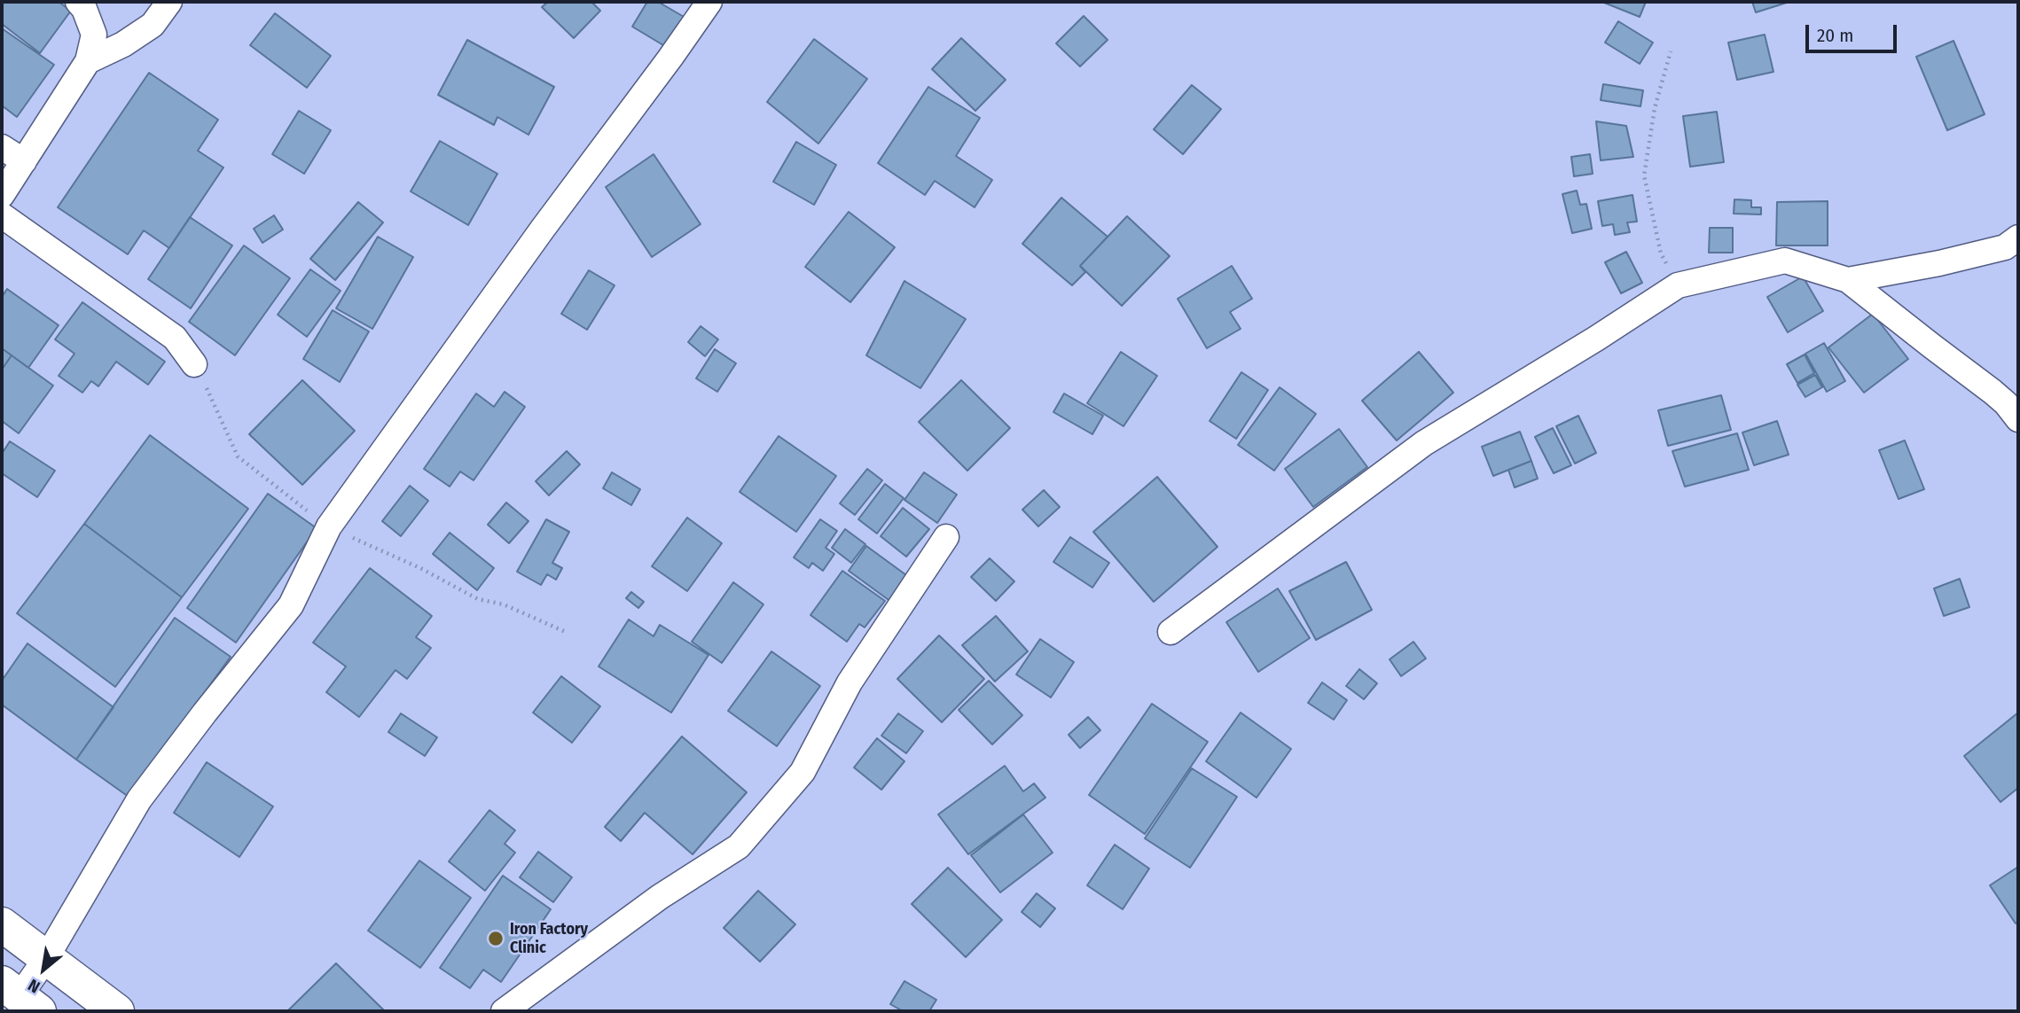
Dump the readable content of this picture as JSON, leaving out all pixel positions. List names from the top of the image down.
{
  "places": ["Iron Factory Clinic"],
  "scale_bar": "20 m",
  "north": "bottom left"
}
